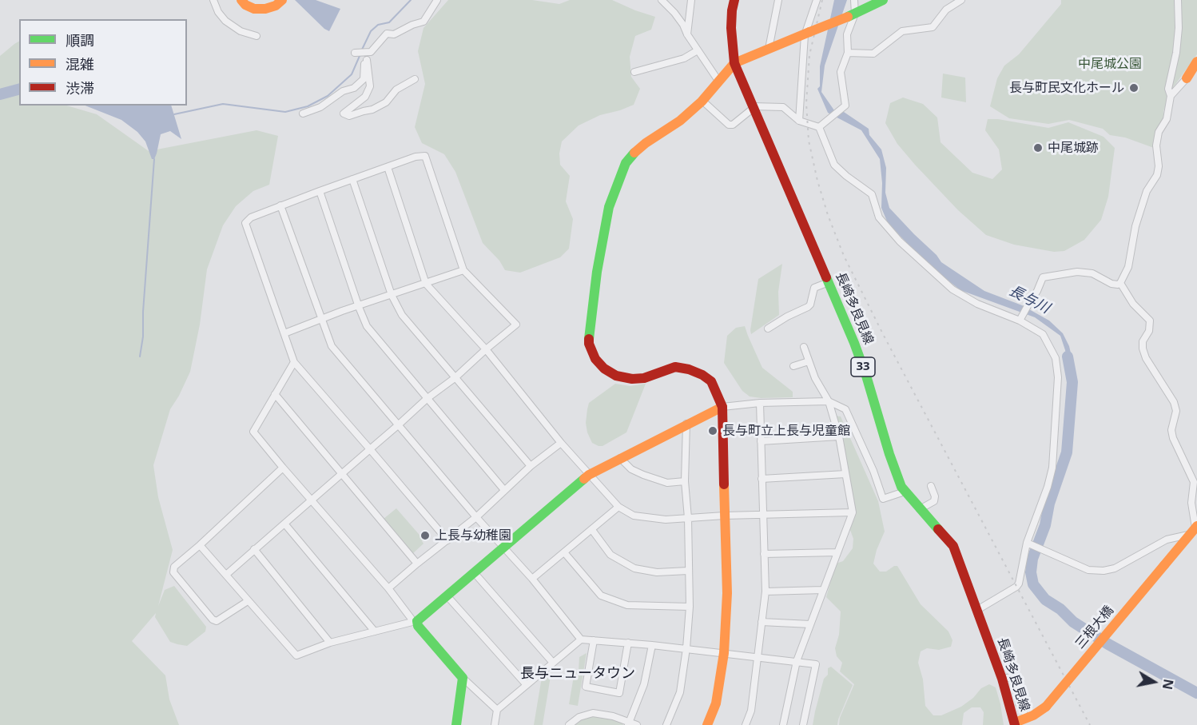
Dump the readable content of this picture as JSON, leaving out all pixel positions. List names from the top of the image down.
{
  "streets": {
    "street": ["長崎多良見線", "33", "三根大橋"]
  },
  "crossings": [
    ["長崎多良見線", "三根大橋"]
  ],
  "districts": ["長与ニュータウン"],
  "water": ["長与川"],
  "parks": ["中尾城公園"],
  "places": [
    "長与町民文化ホール",
    "中尾城跡",
    "長与町立上長与児童館",
    "上長与幼稚園"
  ],
  "legend": ["順調", "混雑", "渋滞"],
  "north": "right"
}
